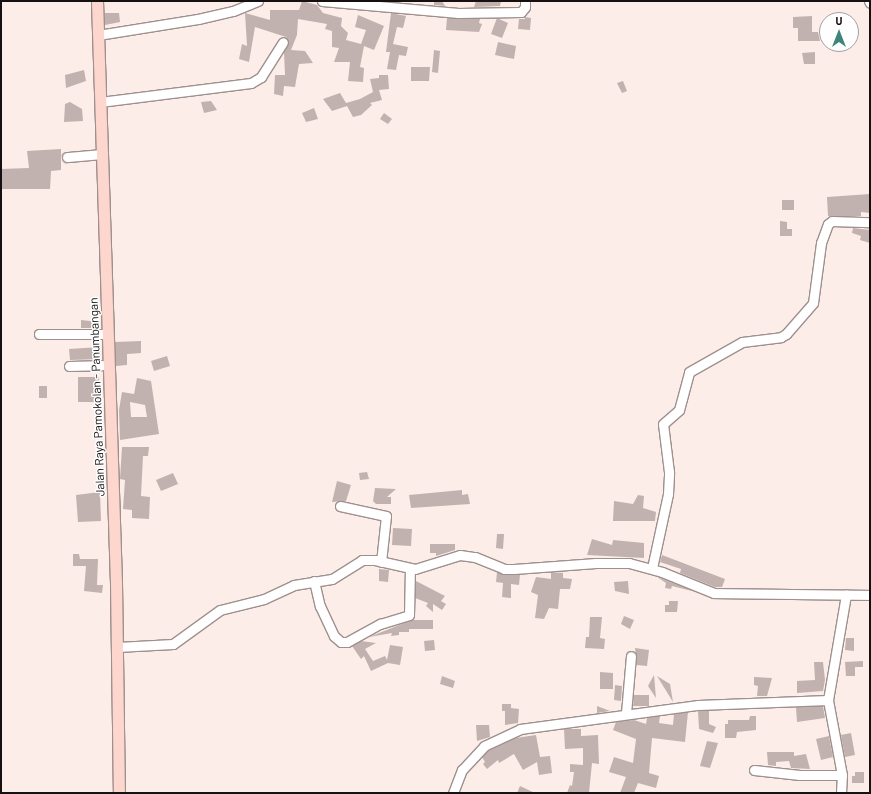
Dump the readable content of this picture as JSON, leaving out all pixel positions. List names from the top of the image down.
{
  "streets": {
    "main road": ["Jalan Raya Pamokolan - Panumbangan"]
  },
  "north": "top"
}
